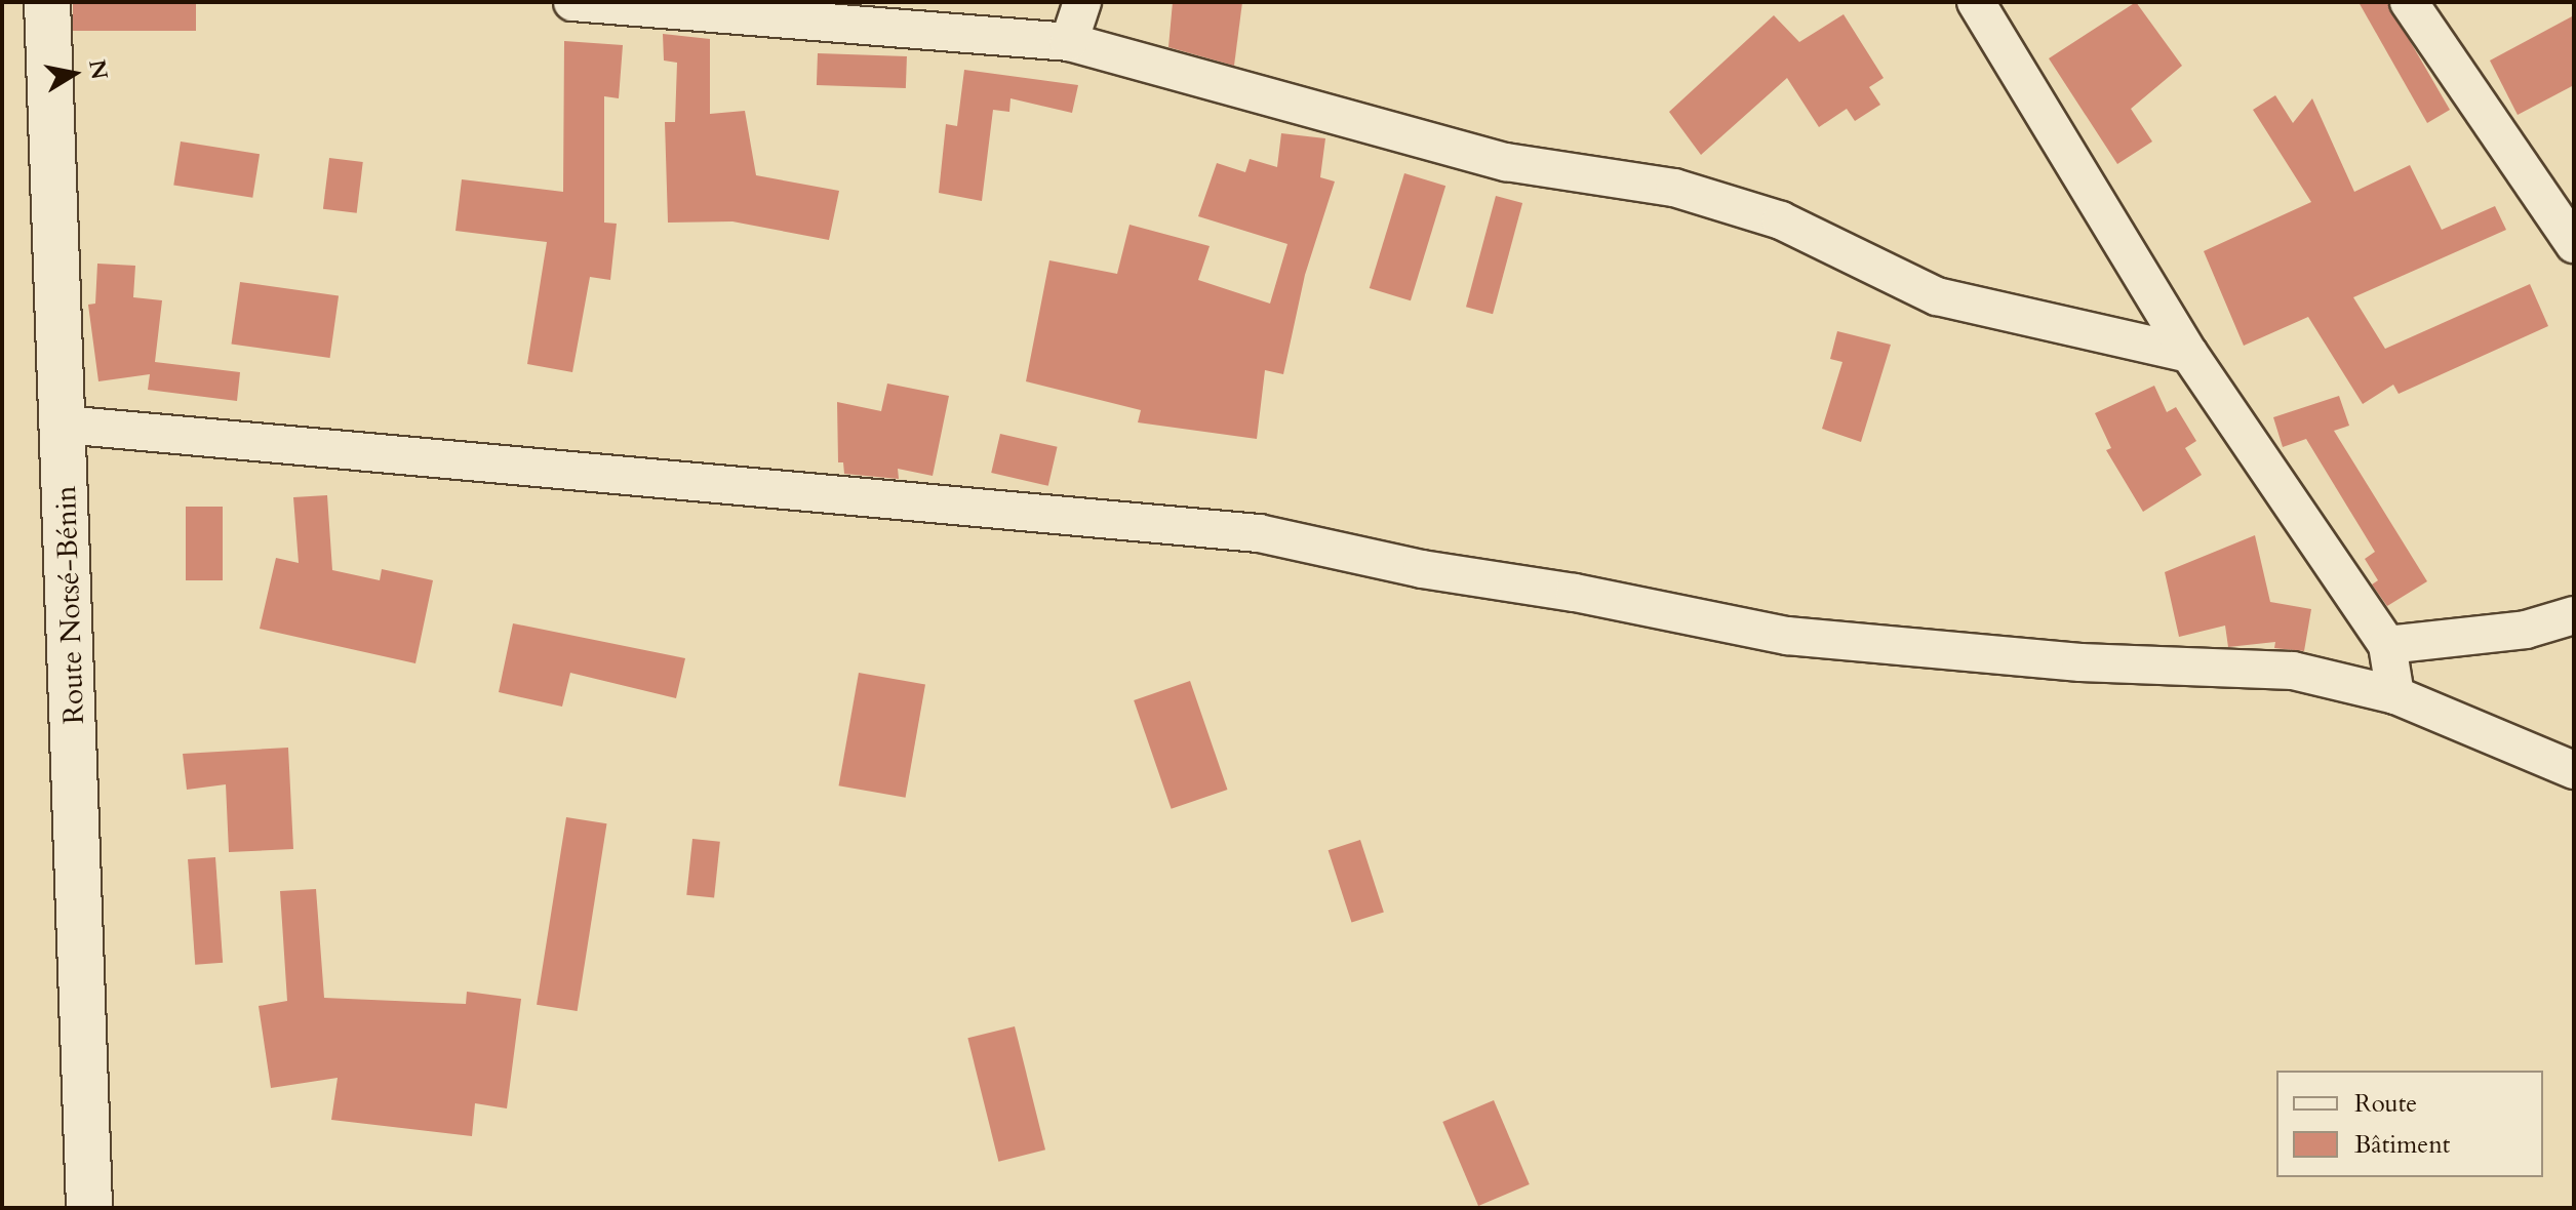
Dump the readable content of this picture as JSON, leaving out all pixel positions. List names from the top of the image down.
{
  "streets": {
    "main road": ["Route Notsé-Bénin"]
  },
  "legend": ["Route", "Bâtiment"],
  "north": "right"
}
